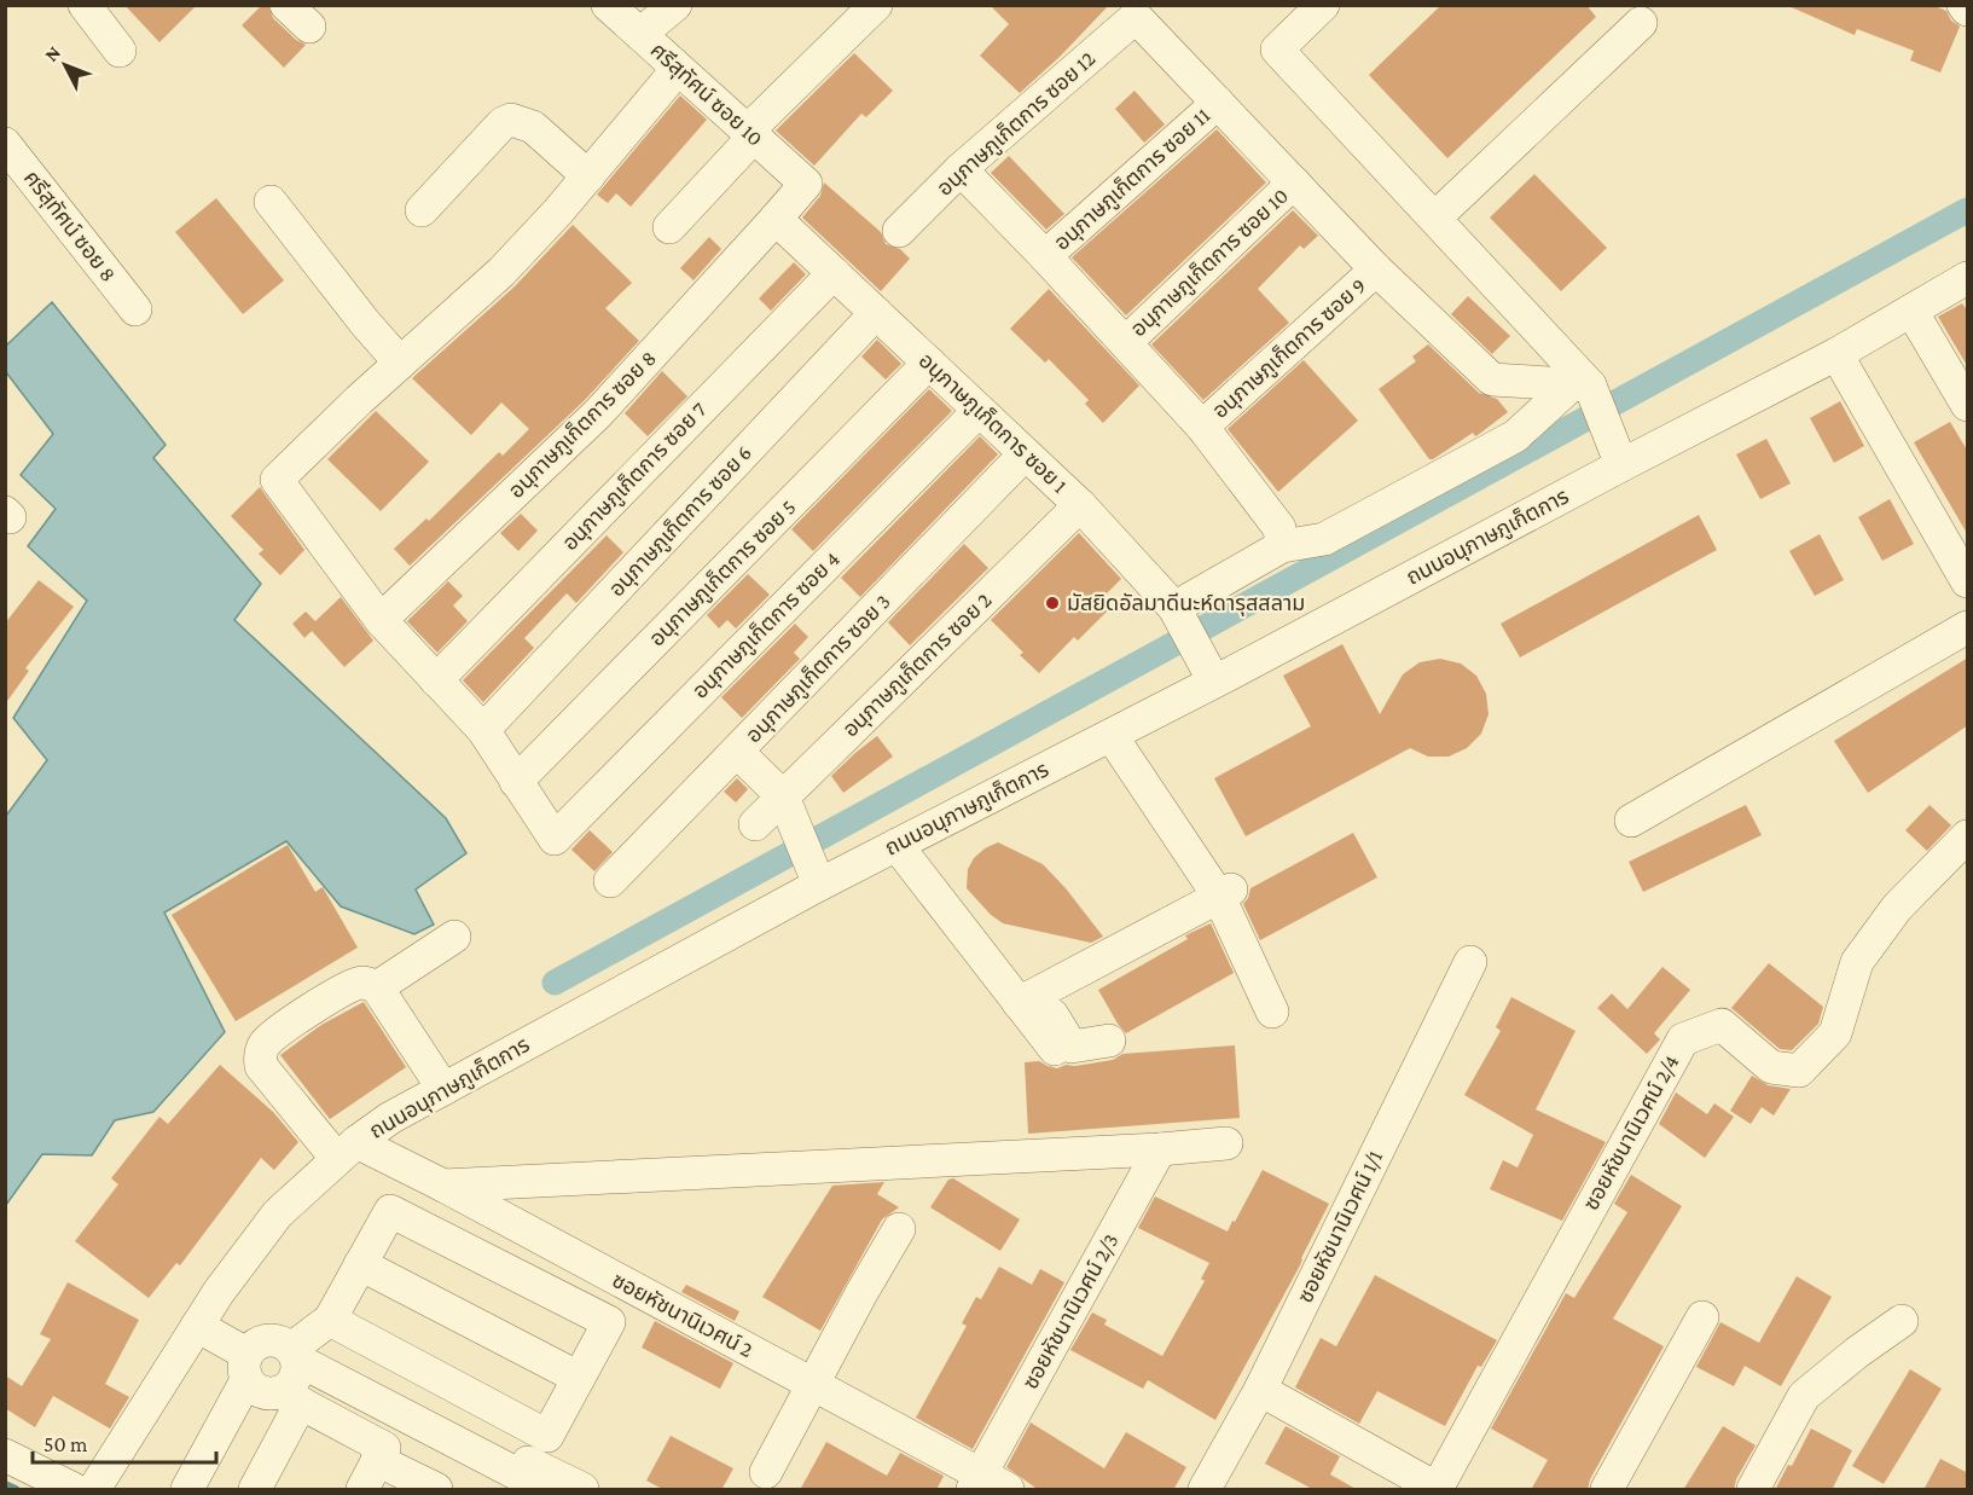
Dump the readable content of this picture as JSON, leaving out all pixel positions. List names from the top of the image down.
{
  "streets": {
    "street": [
      "ศรีสุทัศน์ ซอย 10",
      "อนุภาษภูเก็ตการ ซอย 12",
      "อนุภาษภูเก็ตการ ซอย 11",
      "ศรีสุทัศน์ ซอย 8",
      "อนุภาษภูเก็ตการ ซอย 10",
      "อนุภาษภูเก็ตการ ซอย 9",
      "อนุภาษภูเก็ตการ ซอย 1",
      "อนุภาษภูเก็ตการ ซอย 8",
      "อนุภาษภูเก็ตการ ซอย 7",
      "อนุภาษภูเก็ตการ ซอย 6",
      "ถนนอนุภาษภูเก็ตการ",
      "อนุภาษภูเก็ตการ ซอย 5",
      "อนุภาษภูเก็ตการ ซอย 4",
      "อนุภาษภูเก็ตการ ซอย 2",
      "อนุภาษภูเก็ตการ ซอย 3",
      "ซอยหัชนานิเวศน์ 2/4",
      "ซอยหัชนานิเวศน์ 1/1",
      "ซอยหัชนานิเวศน์ 2/3",
      "ซอยหัชนานิเวศน์ 2"
    ]
  },
  "crossings": [
    ["ศรีสุทัศน์ ซอย 10", "อนุภาษภูเก็ตการ ซอย 1"],
    ["ศรีสุทัศน์ ซอย 10", "อนุภาษภูเก็ตการ ซอย 8"],
    ["อนุภาษภูเก็ตการ ซอย 12", "อนุภาษภูเก็ตการ ซอย 11"],
    ["อนุภาษภูเก็ตการ ซอย 1", "อนุภาษภูเก็ตการ ซอย 8"],
    ["อนุภาษภูเก็ตการ ซอย 1", "อนุภาษภูเก็ตการ ซอย 7"],
    ["อนุภาษภูเก็ตการ ซอย 1", "อนุภาษภูเก็ตการ ซอย 6"],
    ["อนุภาษภูเก็ตการ ซอย 1", "ถนนอนุภาษภูเก็ตการ"],
    ["อนุภาษภูเก็ตการ ซอย 1", "อนุภาษภูเก็ตการ ซอย 5"],
    ["อนุภาษภูเก็ตการ ซอย 1", "อนุภาษภูเก็ตการ ซอย 4"],
    ["อนุภาษภูเก็ตการ ซอย 1", "อนุภาษภูเก็ตการ ซอย 2"],
    ["อนุภาษภูเก็ตการ ซอย 1", "อนุภาษภูเก็ตการ ซอย 3"],
    ["ถนนอนุภาษภูเก็ตการ", "ซอยหัชนานิเวศน์ 2"],
    ["อนุภาษภูเก็ตการ ซอย 5", "อนุภาษภูเก็ตการ ซอย 4"],
    ["ซอยหัชนานิเวศน์ 2/3", "ซอยหัชนานิเวศน์ 2"]
  ],
  "places": ["มัสยิดอัลมาดีนะห์ดารุสสลาม"],
  "scale_bar": "50 m",
  "north": "top left"
}
